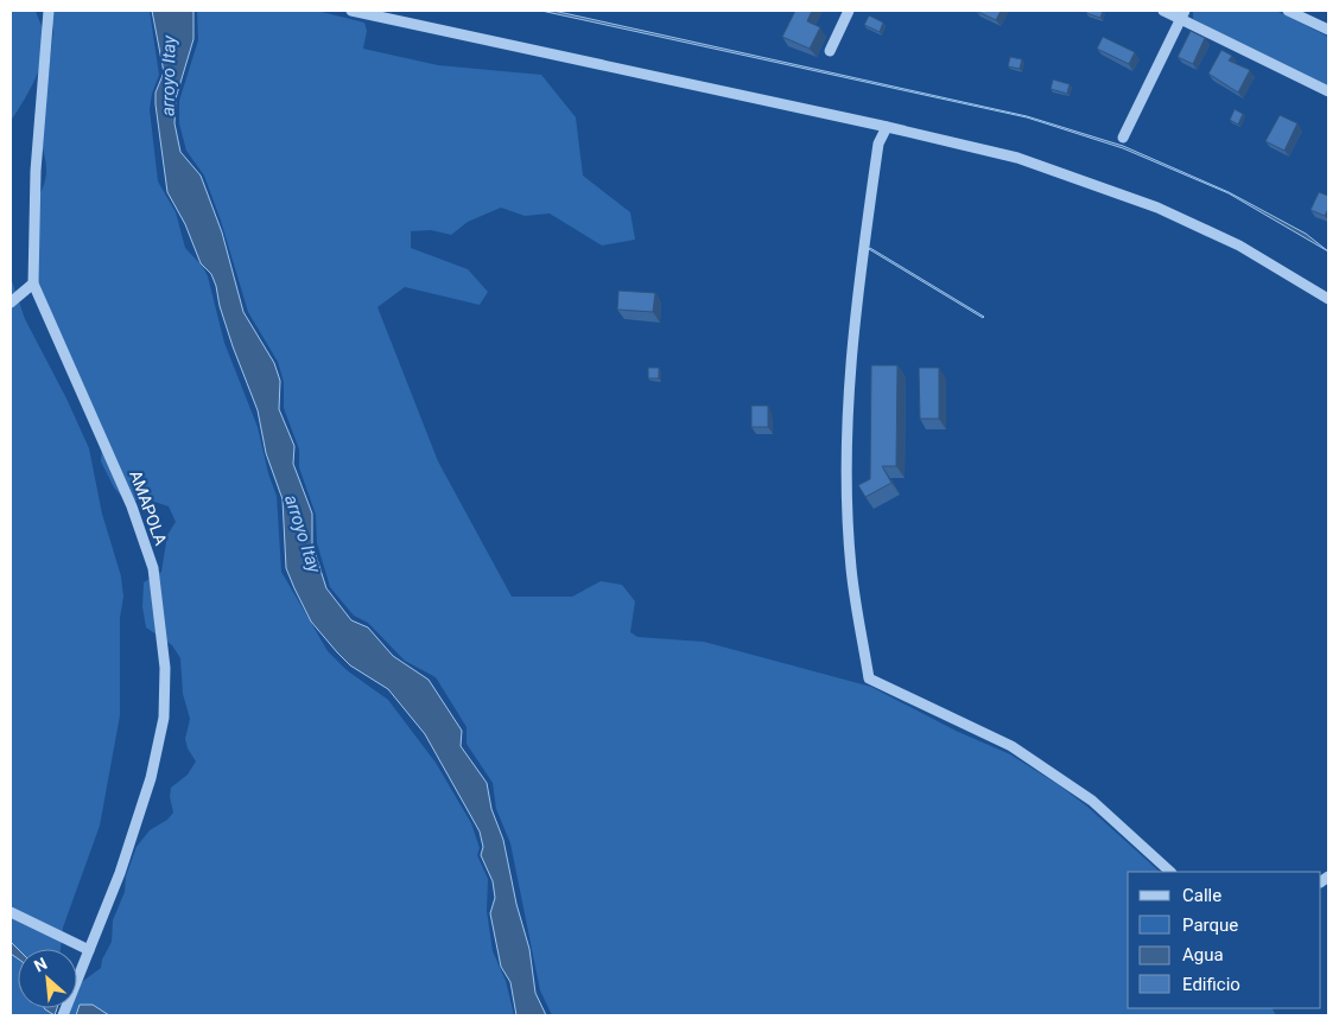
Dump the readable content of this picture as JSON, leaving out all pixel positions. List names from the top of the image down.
{
  "streets": {
    "street": ["AMAPOLA"]
  },
  "water": ["arroyo Itay"],
  "legend": [
    "Calle",
    "Parque",
    "Agua",
    "Edificio"
  ],
  "north": "top left"
}
